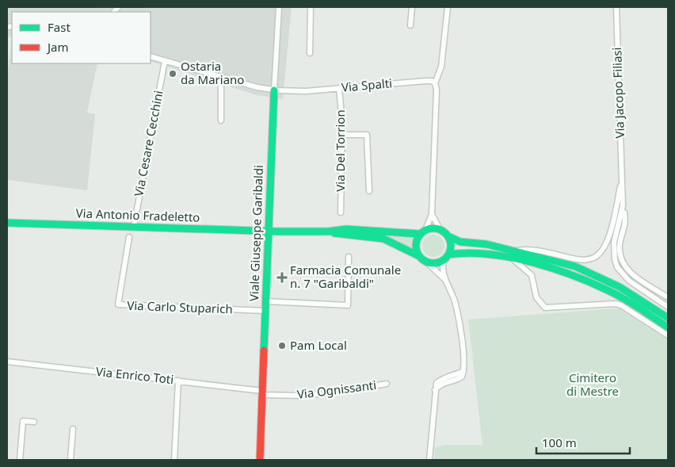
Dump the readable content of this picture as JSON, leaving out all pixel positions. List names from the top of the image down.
{
  "streets": {
    "main road": ["Via Antonio Fradeletto", "Viale Giuseppe Garibaldi"],
    "street": [
      "Via Spalti",
      "Via Jacopo Filiasi",
      "Via Cesare Cecchini",
      "Via Del Torrion",
      "Via Carlo Stuparich",
      "Via Enrico Toti",
      "Via Ognissanti"
    ]
  },
  "crossings": [
    ["Via Spalti", "Via Cesare Cecchini"],
    ["Via Spalti", "Via Del Torrion"],
    ["Via Spalti", "Viale Giuseppe Garibaldi"],
    ["Via Cesare Cecchini", "Via Antonio Fradeletto"],
    ["Via Antonio Fradeletto", "Viale Giuseppe Garibaldi"],
    ["Viale Giuseppe Garibaldi", "Via Carlo Stuparich"],
    ["Viale Giuseppe Garibaldi", "Via Enrico Toti"],
    ["Viale Giuseppe Garibaldi", "Via Ognissanti"],
    ["Via Enrico Toti", "Via Ognissanti"]
  ],
  "parks": ["Cimitero di Mestre"],
  "places": {
    "other": ["Ostaria da Mariano", "Pam Local"],
    "health": ["Farmacia Comunale n. 7 \"Garibaldi\""]
  },
  "legend": ["Fast", "Jam"],
  "scale_bar": "100 m"
}
